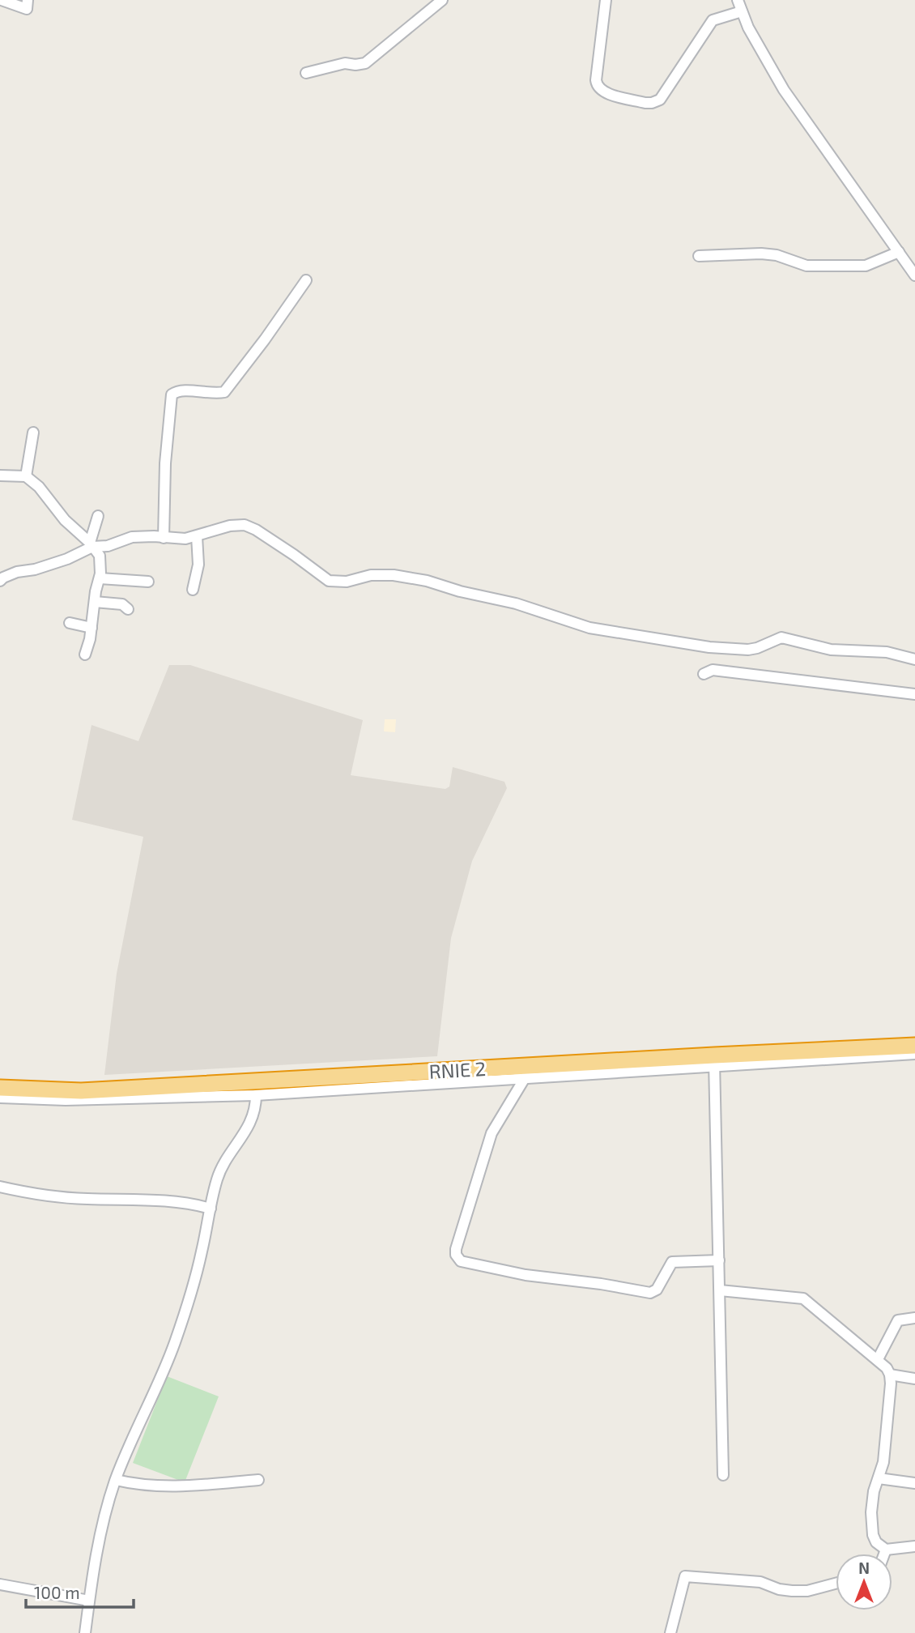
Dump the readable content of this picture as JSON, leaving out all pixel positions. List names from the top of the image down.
{
  "streets": {
    "highway": ["RNIE 2"]
  },
  "scale_bar": "100 m",
  "north": "top"
}
